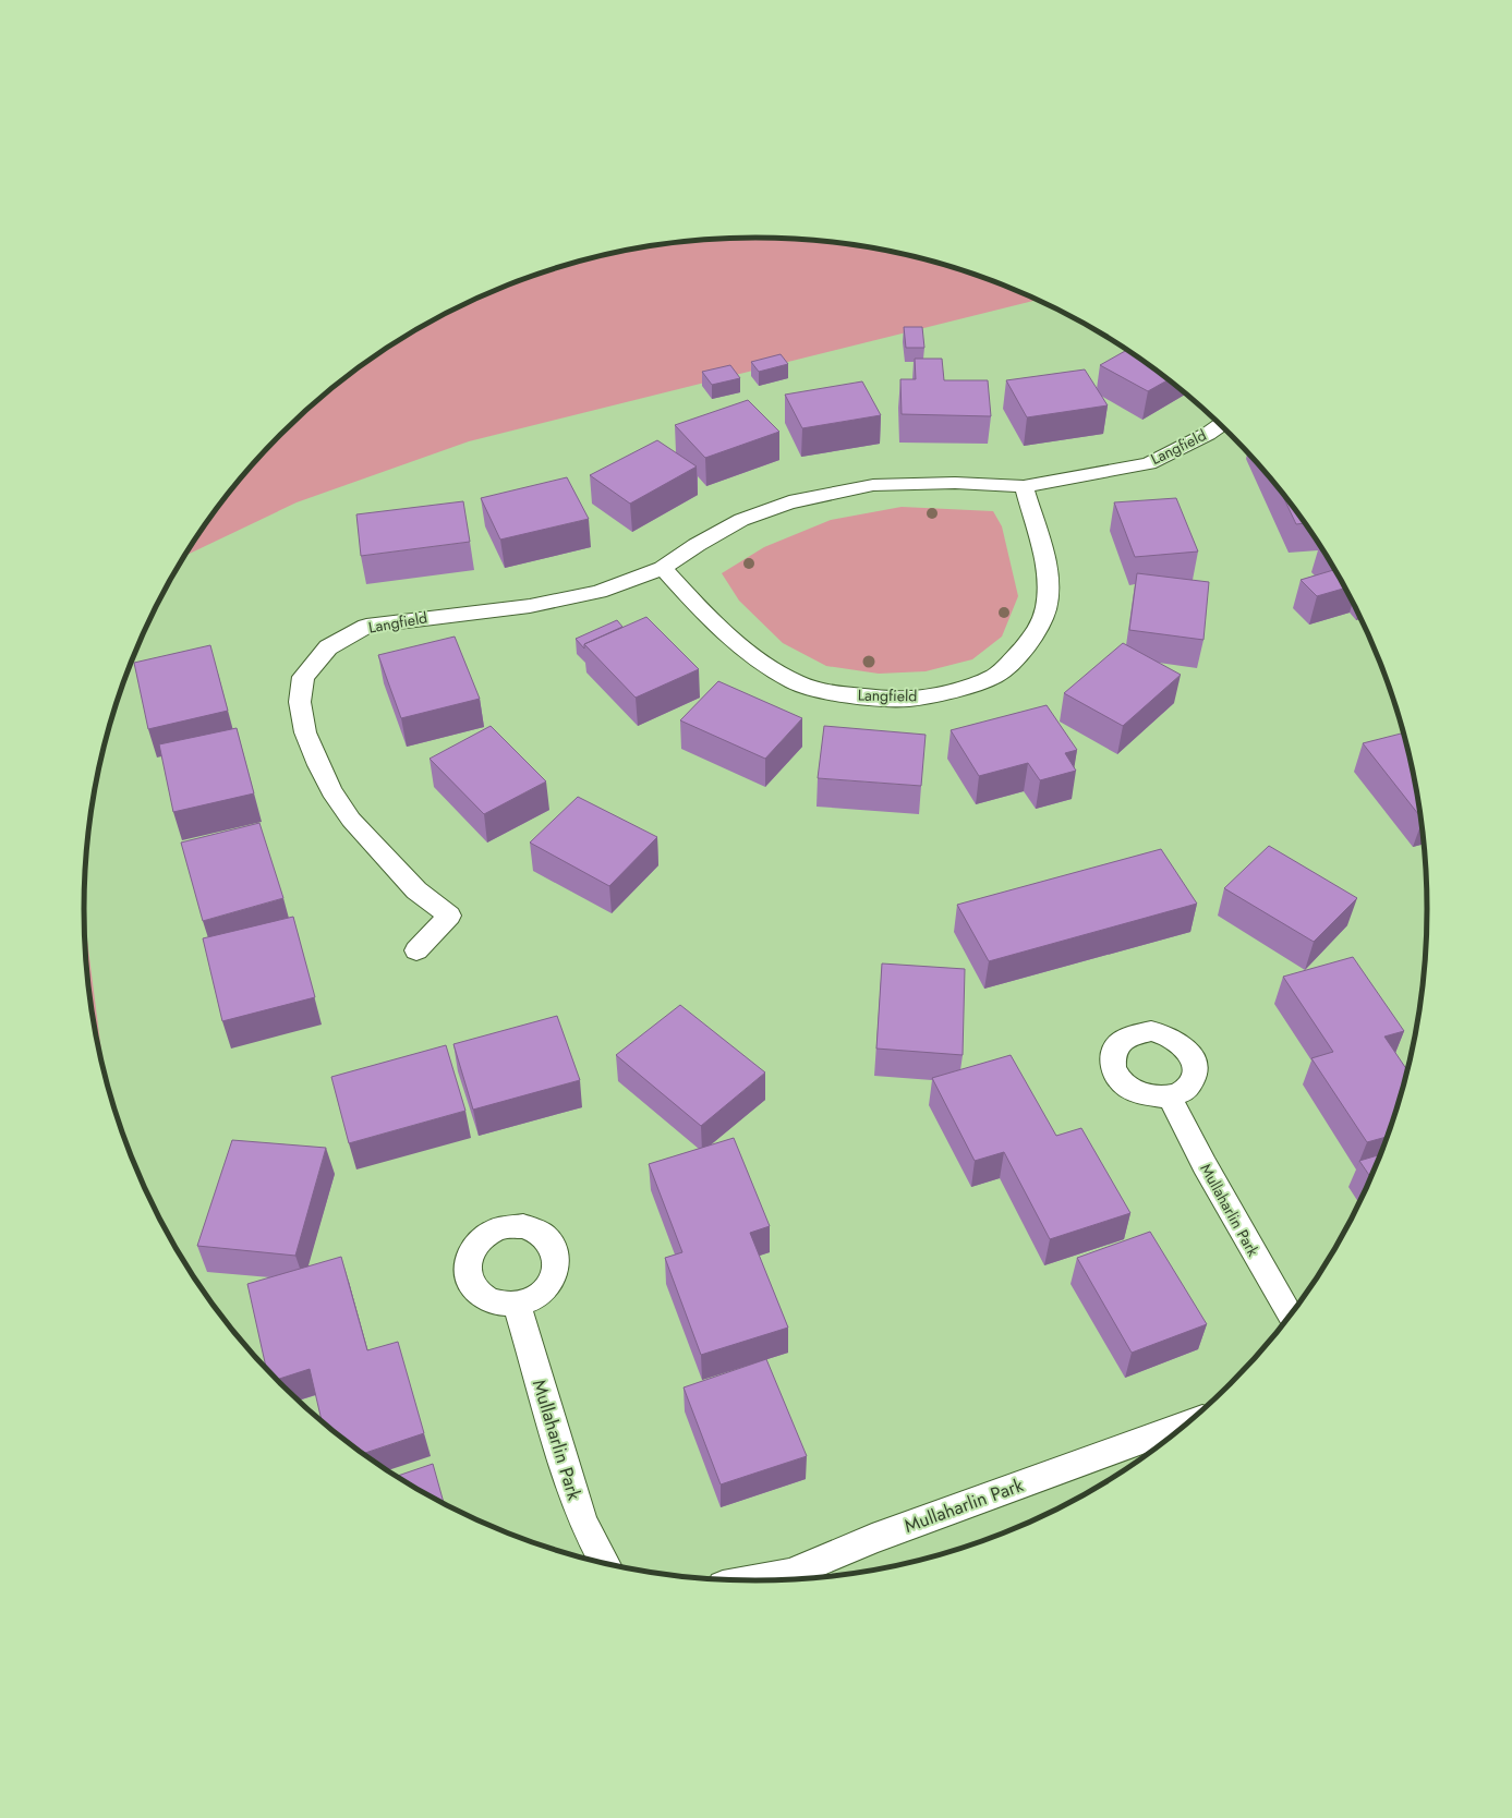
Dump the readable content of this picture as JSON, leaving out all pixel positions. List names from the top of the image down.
{
  "streets": {
    "street": ["Langfield", "Mullaharlin Park"]
  }
}
